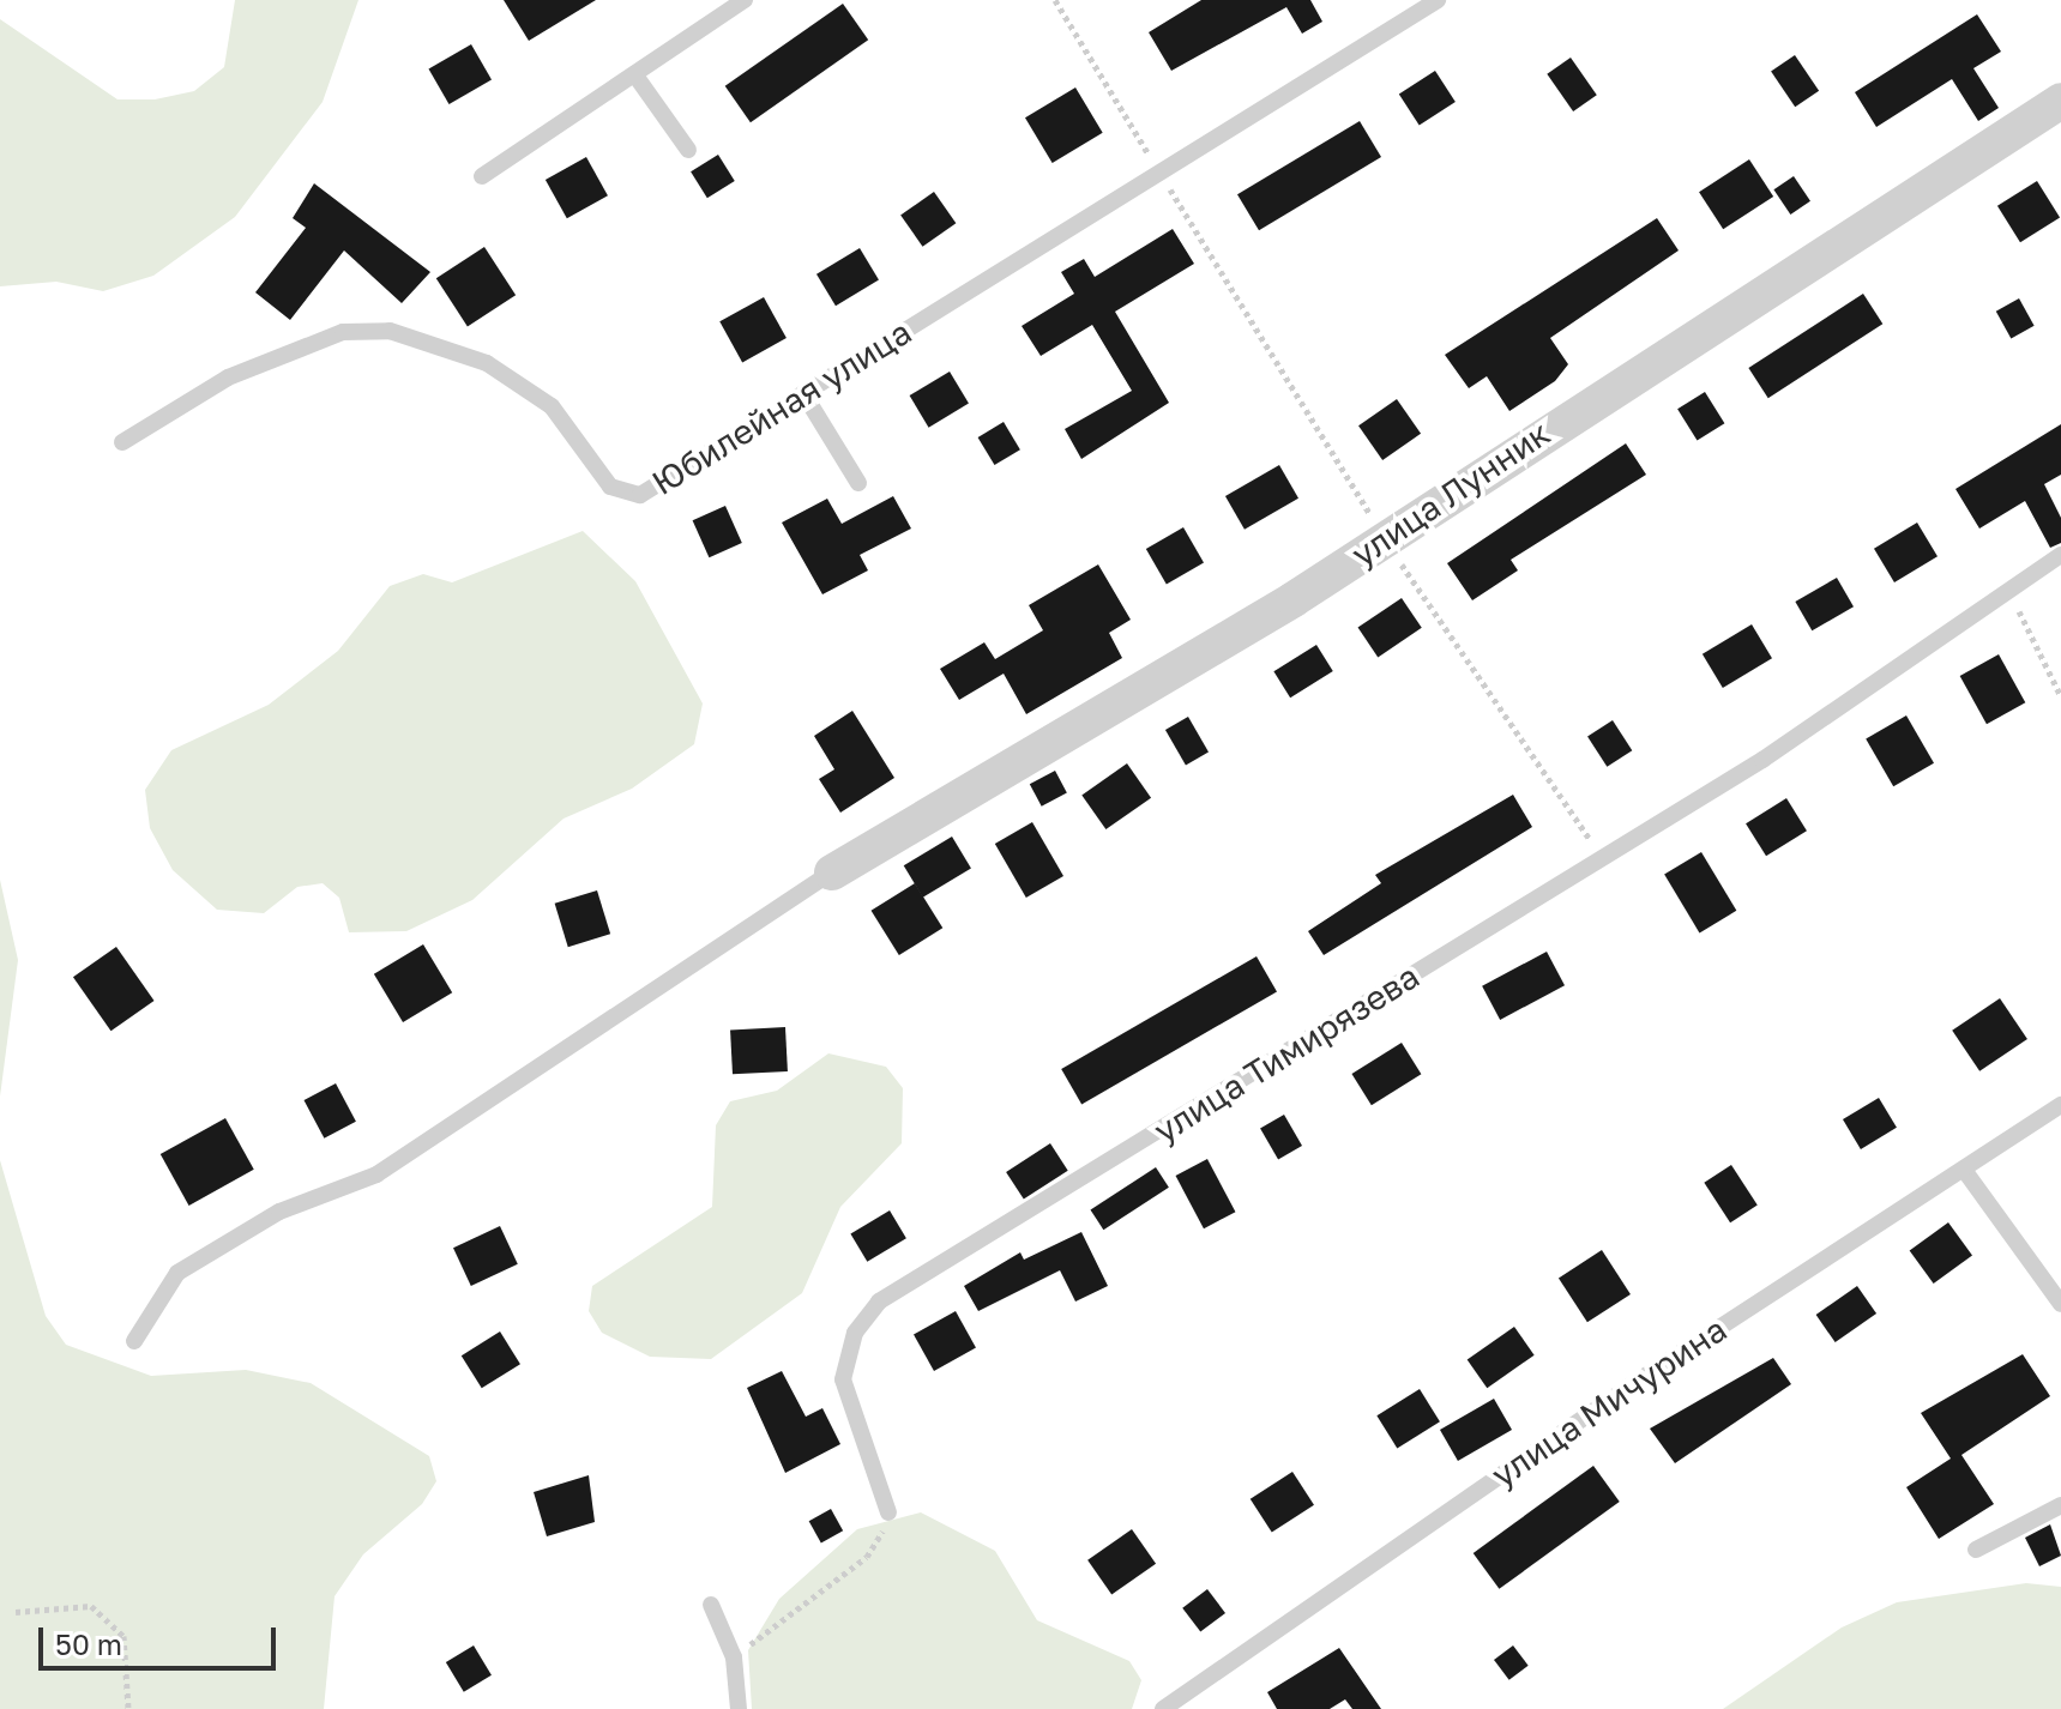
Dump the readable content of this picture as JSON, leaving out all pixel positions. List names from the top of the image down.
{
  "streets": {
    "street": ["улица Лунник"],
    "lane": ["Юбилейная улица", "улица Тимирязева", "улица Мичурина"]
  },
  "scale_bar": "50 m"
}
